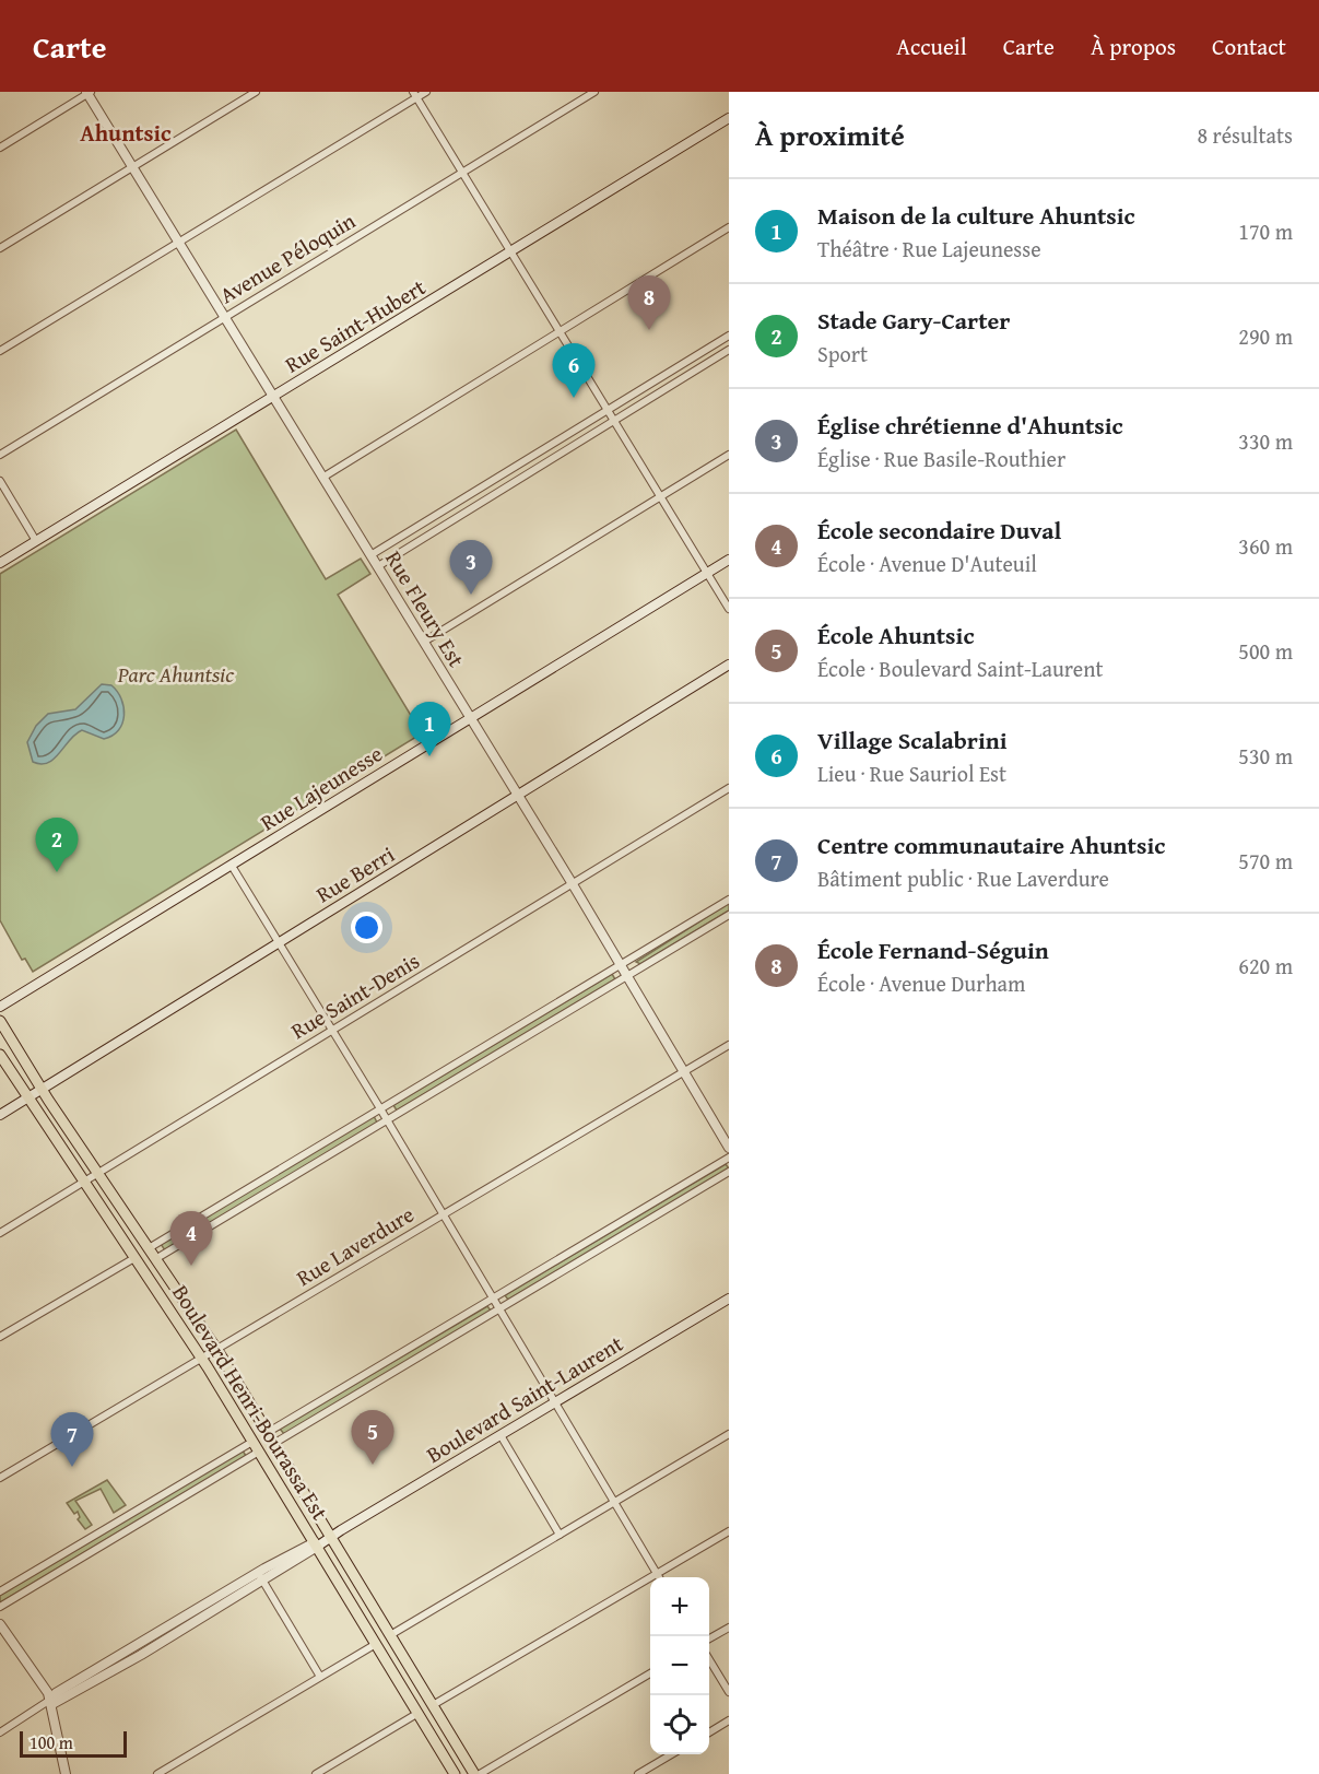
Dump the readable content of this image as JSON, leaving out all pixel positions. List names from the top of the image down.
{
  "streets": {
    "main road": [
      "Rue Saint-Hubert",
      "Rue Lajeunesse",
      "Rue Berri",
      "Boulevard Saint-Laurent",
      "Boulevard Henri-Bourassa Est"
    ],
    "street": [
      "Avenue Péloquin",
      "Rue Fleury Est",
      "Rue Saint-Denis",
      "Rue Laverdure"
    ]
  },
  "crossings": [
    ["Avenue Péloquin", "Rue Fleury Est"],
    ["Rue Saint-Hubert", "Rue Fleury Est"],
    ["Rue Fleury Est", "Rue Lajeunesse"],
    ["Rue Fleury Est", "Rue Berri"],
    ["Rue Fleury Est", "Rue Saint-Denis"],
    ["Rue Fleury Est", "Rue Laverdure"],
    ["Rue Berri", "Boulevard Henri-Bourassa Est"],
    ["Rue Saint-Denis", "Boulevard Henri-Bourassa Est"],
    ["Rue Laverdure", "Boulevard Henri-Bourassa Est"],
    ["Boulevard Saint-Laurent", "Boulevard Henri-Bourassa Est"]
  ],
  "districts": ["Ahuntsic"],
  "parks": ["Parc Ahuntsic"],
  "scale_bar": "100 m",
  "page": {
    "header": "Carte",
    "nav": [
      "Accueil",
      "Carte",
      "À propos",
      "Contact"
    ],
    "heading": ["À proximité", "8 résultats"],
    "list": [
      {
        "mark": "1",
        "name": "Maison de la culture Ahuntsic",
        "note": "Théâtre · Rue Lajeunesse",
        "value": "170 m"
      },
      {
        "mark": "2",
        "name": "Stade Gary-Carter",
        "note": "Sport",
        "value": "290 m"
      },
      {
        "mark": "3",
        "name": "Église chrétienne d'Ahuntsic",
        "note": "Église · Rue Basile-Routhier",
        "value": "330 m"
      },
      {
        "mark": "4",
        "name": "École secondaire Duval",
        "note": "École · Avenue D'Auteuil",
        "value": "360 m"
      },
      {
        "mark": "5",
        "name": "École Ahuntsic",
        "note": "École · Boulevard Saint-Laurent",
        "value": "500 m"
      },
      {
        "mark": "6",
        "name": "Village Scalabrini",
        "note": "Lieu · Rue Sauriol Est",
        "value": "530 m"
      },
      {
        "mark": "7",
        "name": "Centre communautaire Ahuntsic",
        "note": "Bâtiment public · Rue Laverdure",
        "value": "570 m"
      },
      {
        "mark": "8",
        "name": "École Fernand-Séguin",
        "note": "École · Avenue Durham",
        "value": "620 m"
      }
    ],
    "pins": [
      "8",
      "6",
      "3",
      "1",
      "2",
      "4",
      "5",
      "7"
    ],
    "map_buttons": ["+", "−"],
    "scale": "100 m"
  }
}
